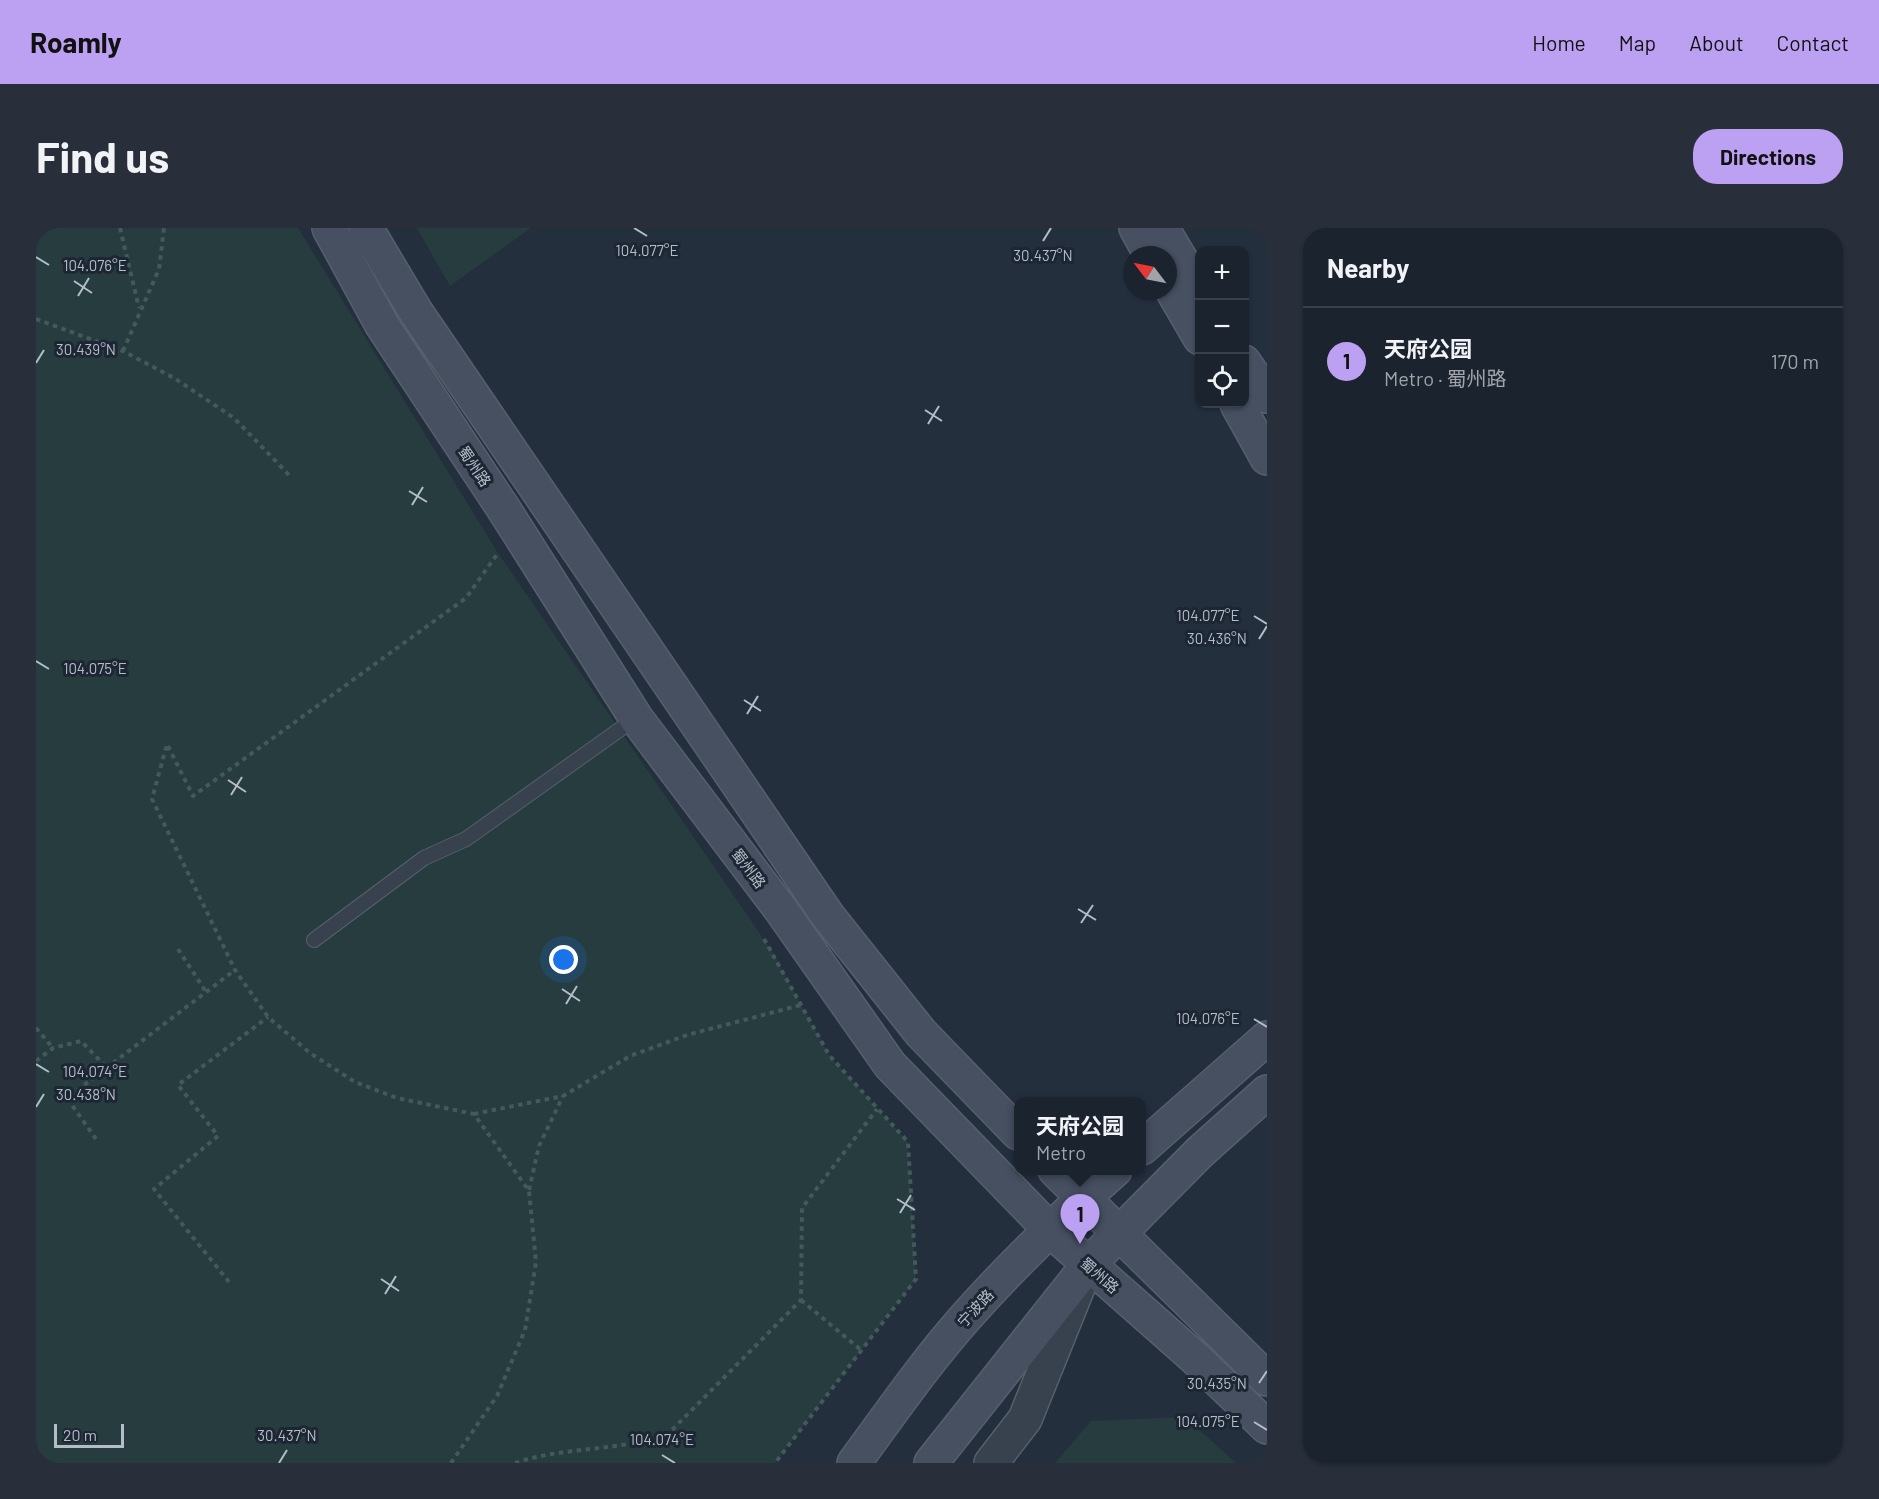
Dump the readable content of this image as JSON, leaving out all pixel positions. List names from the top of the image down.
{
  "streets": {
    "main road": ["蜀州路", "宁波路"]
  },
  "crossings": [
    ["蜀州路", "宁波路"]
  ],
  "scale_bar": "20 m",
  "north": "top left",
  "page": {
    "header": "Roamly",
    "nav": [
      "Home",
      "Map",
      "About",
      "Contact"
    ],
    "buttons": "Directions",
    "title": "Find us",
    "heading": "Nearby",
    "map_buttons": ["+", "−"],
    "list": [
      {
        "mark": "1",
        "name": "天府公园",
        "note": "Metro · 蜀州路",
        "value": "170 m"
      }
    ],
    "popup": ["天府公园", "Metro"],
    "pins": "1",
    "scale": "20 m"
  },
  "coordinates": [
    "104.077°E",
    "30.437°N",
    "104.076°E",
    "30.439°N",
    "30.436°N",
    "104.075°E",
    "104.074°E",
    "30.438°N",
    "30.435°N"
  ]
}
